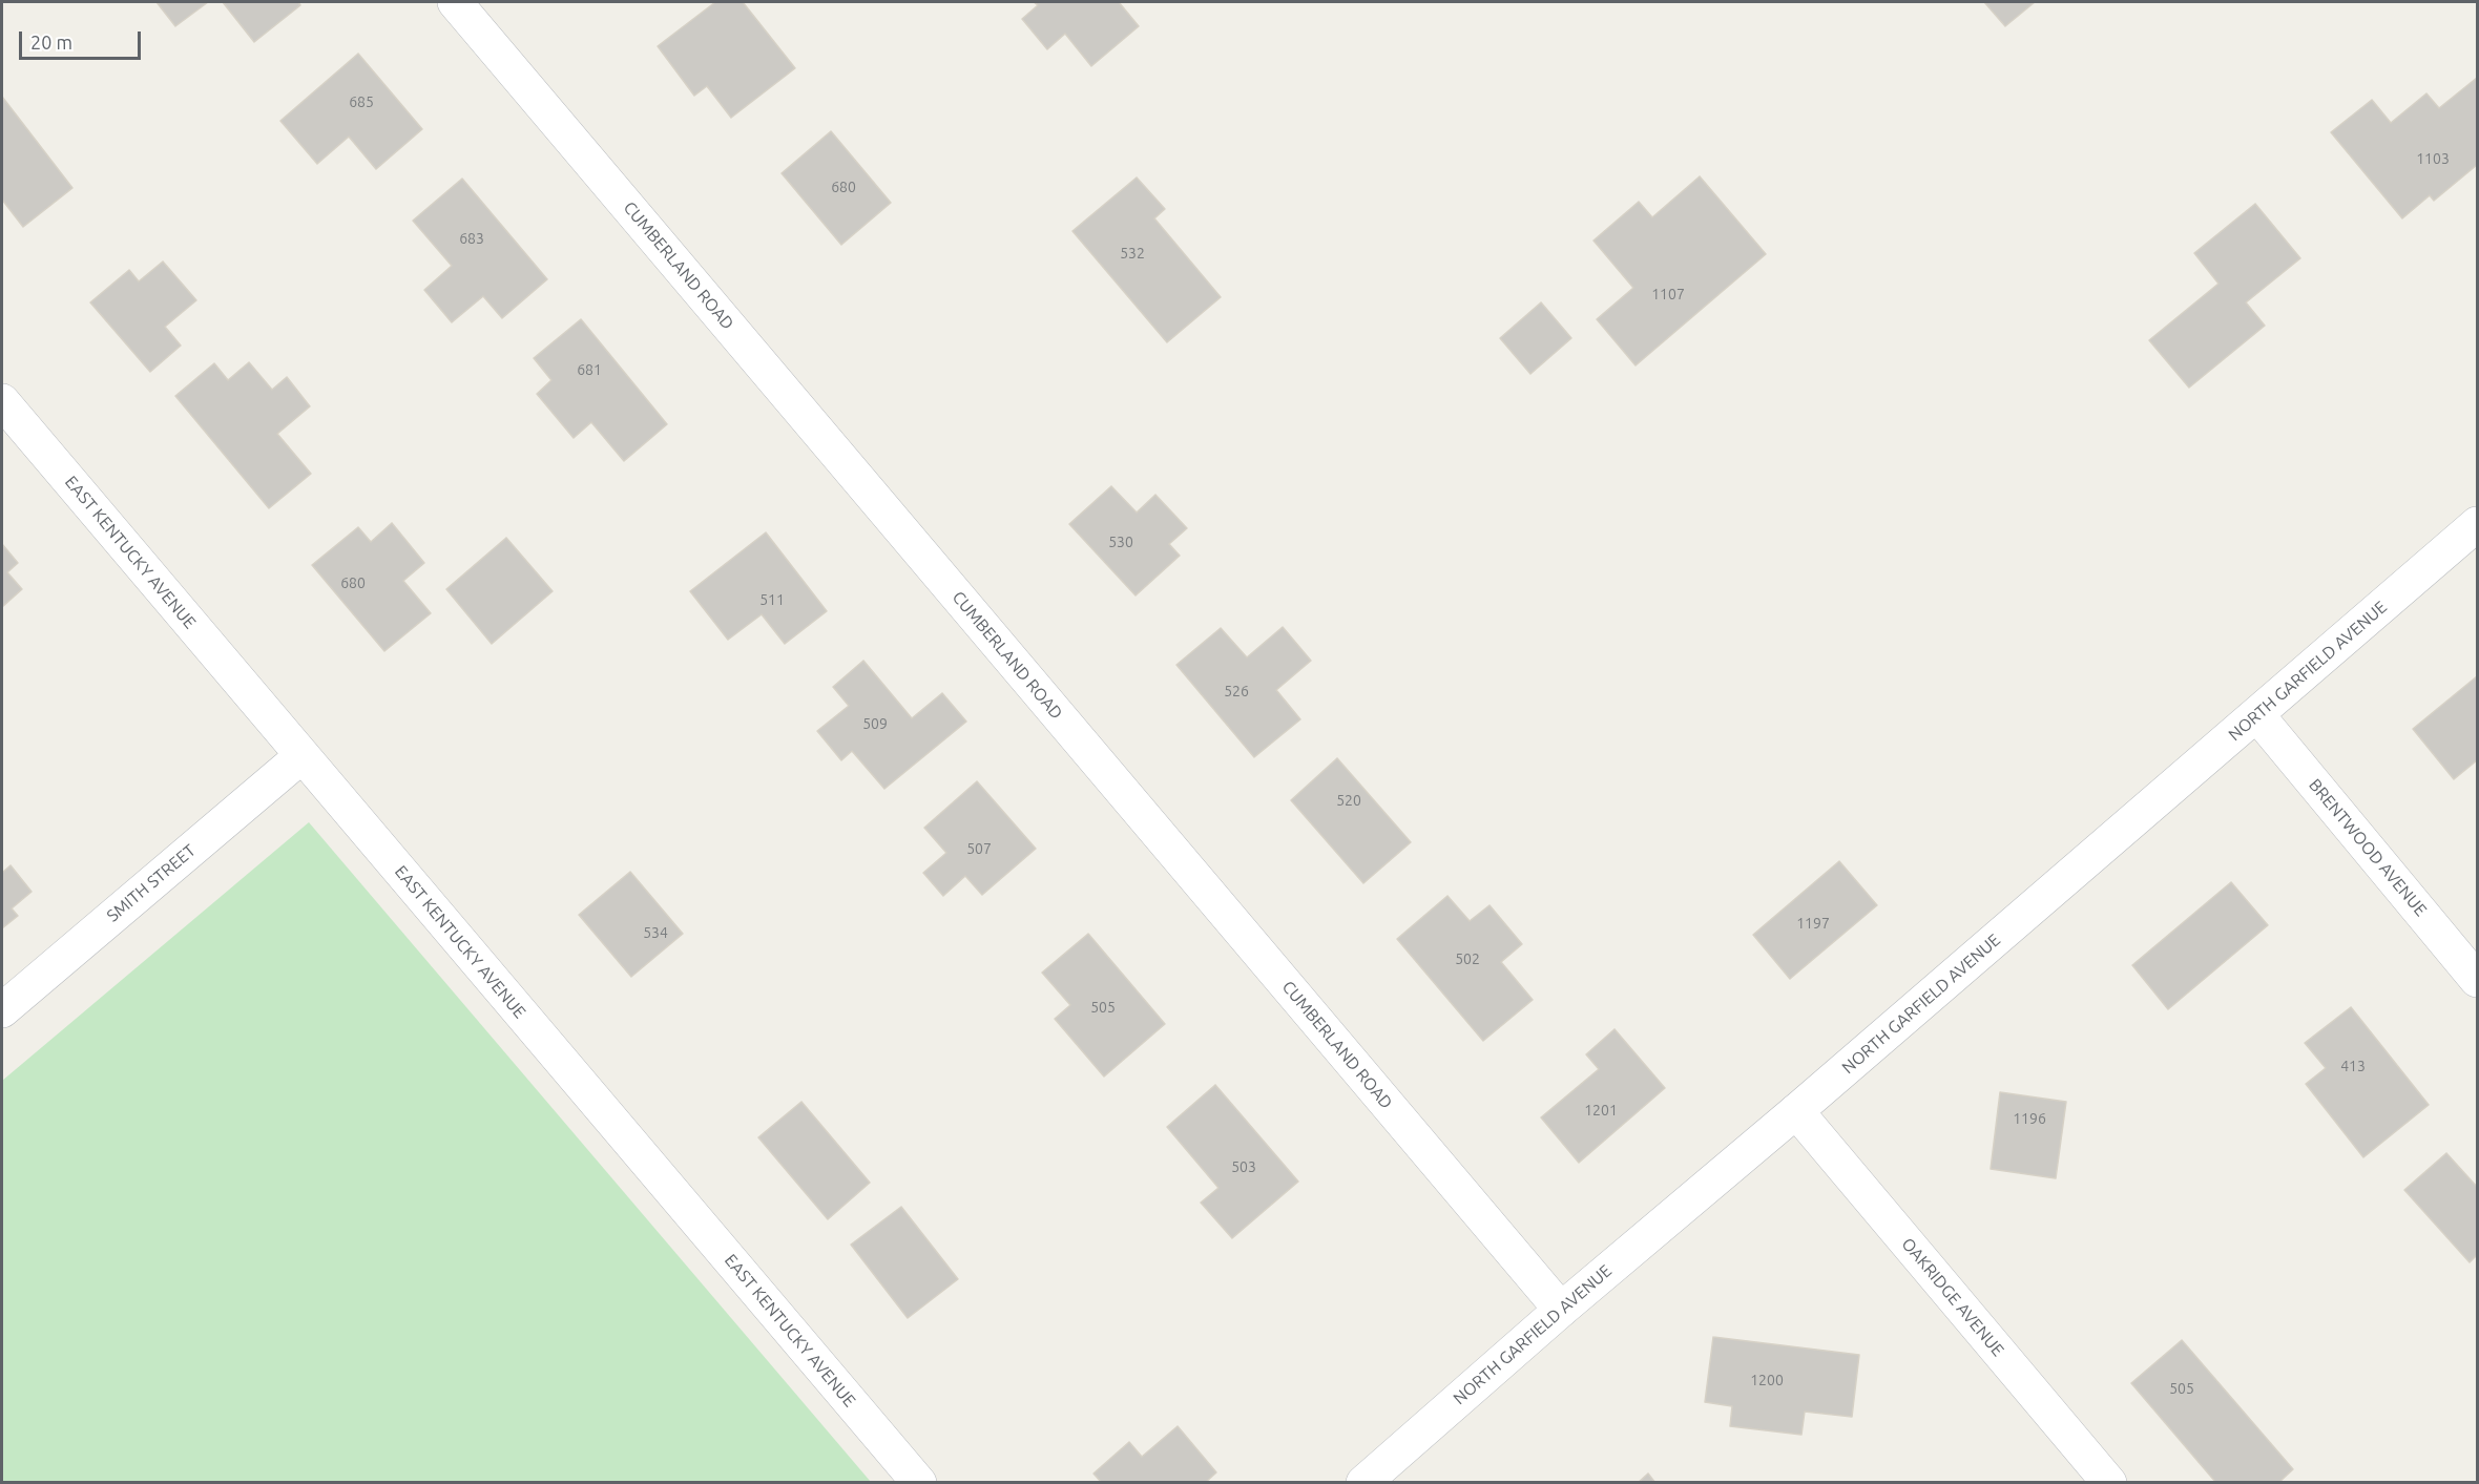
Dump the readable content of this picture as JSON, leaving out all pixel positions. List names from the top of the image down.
{
  "streets": {
    "street": [
      "CUMBERLAND ROAD",
      "EAST KENTUCKY AVENUE",
      "NORTH GARFIELD AVENUE",
      "BRENTWOOD AVENUE",
      "SMITH STREET",
      "OAKRIDGE AVENUE"
    ]
  },
  "crossings": [
    ["CUMBERLAND ROAD", "NORTH GARFIELD AVENUE"],
    ["EAST KENTUCKY AVENUE", "SMITH STREET"],
    ["NORTH GARFIELD AVENUE", "BRENTWOOD AVENUE"],
    ["NORTH GARFIELD AVENUE", "OAKRIDGE AVENUE"]
  ],
  "house_numbers": [
    "685",
    "1103",
    "680",
    "683",
    "532",
    "1107",
    "681",
    "530",
    "680",
    "511",
    "526",
    "509",
    "520",
    "507",
    "1197",
    "534",
    "502",
    "505",
    "413",
    "1201",
    "1196",
    "503",
    "1200",
    "505"
  ],
  "scale_bar": "20 m"
}
